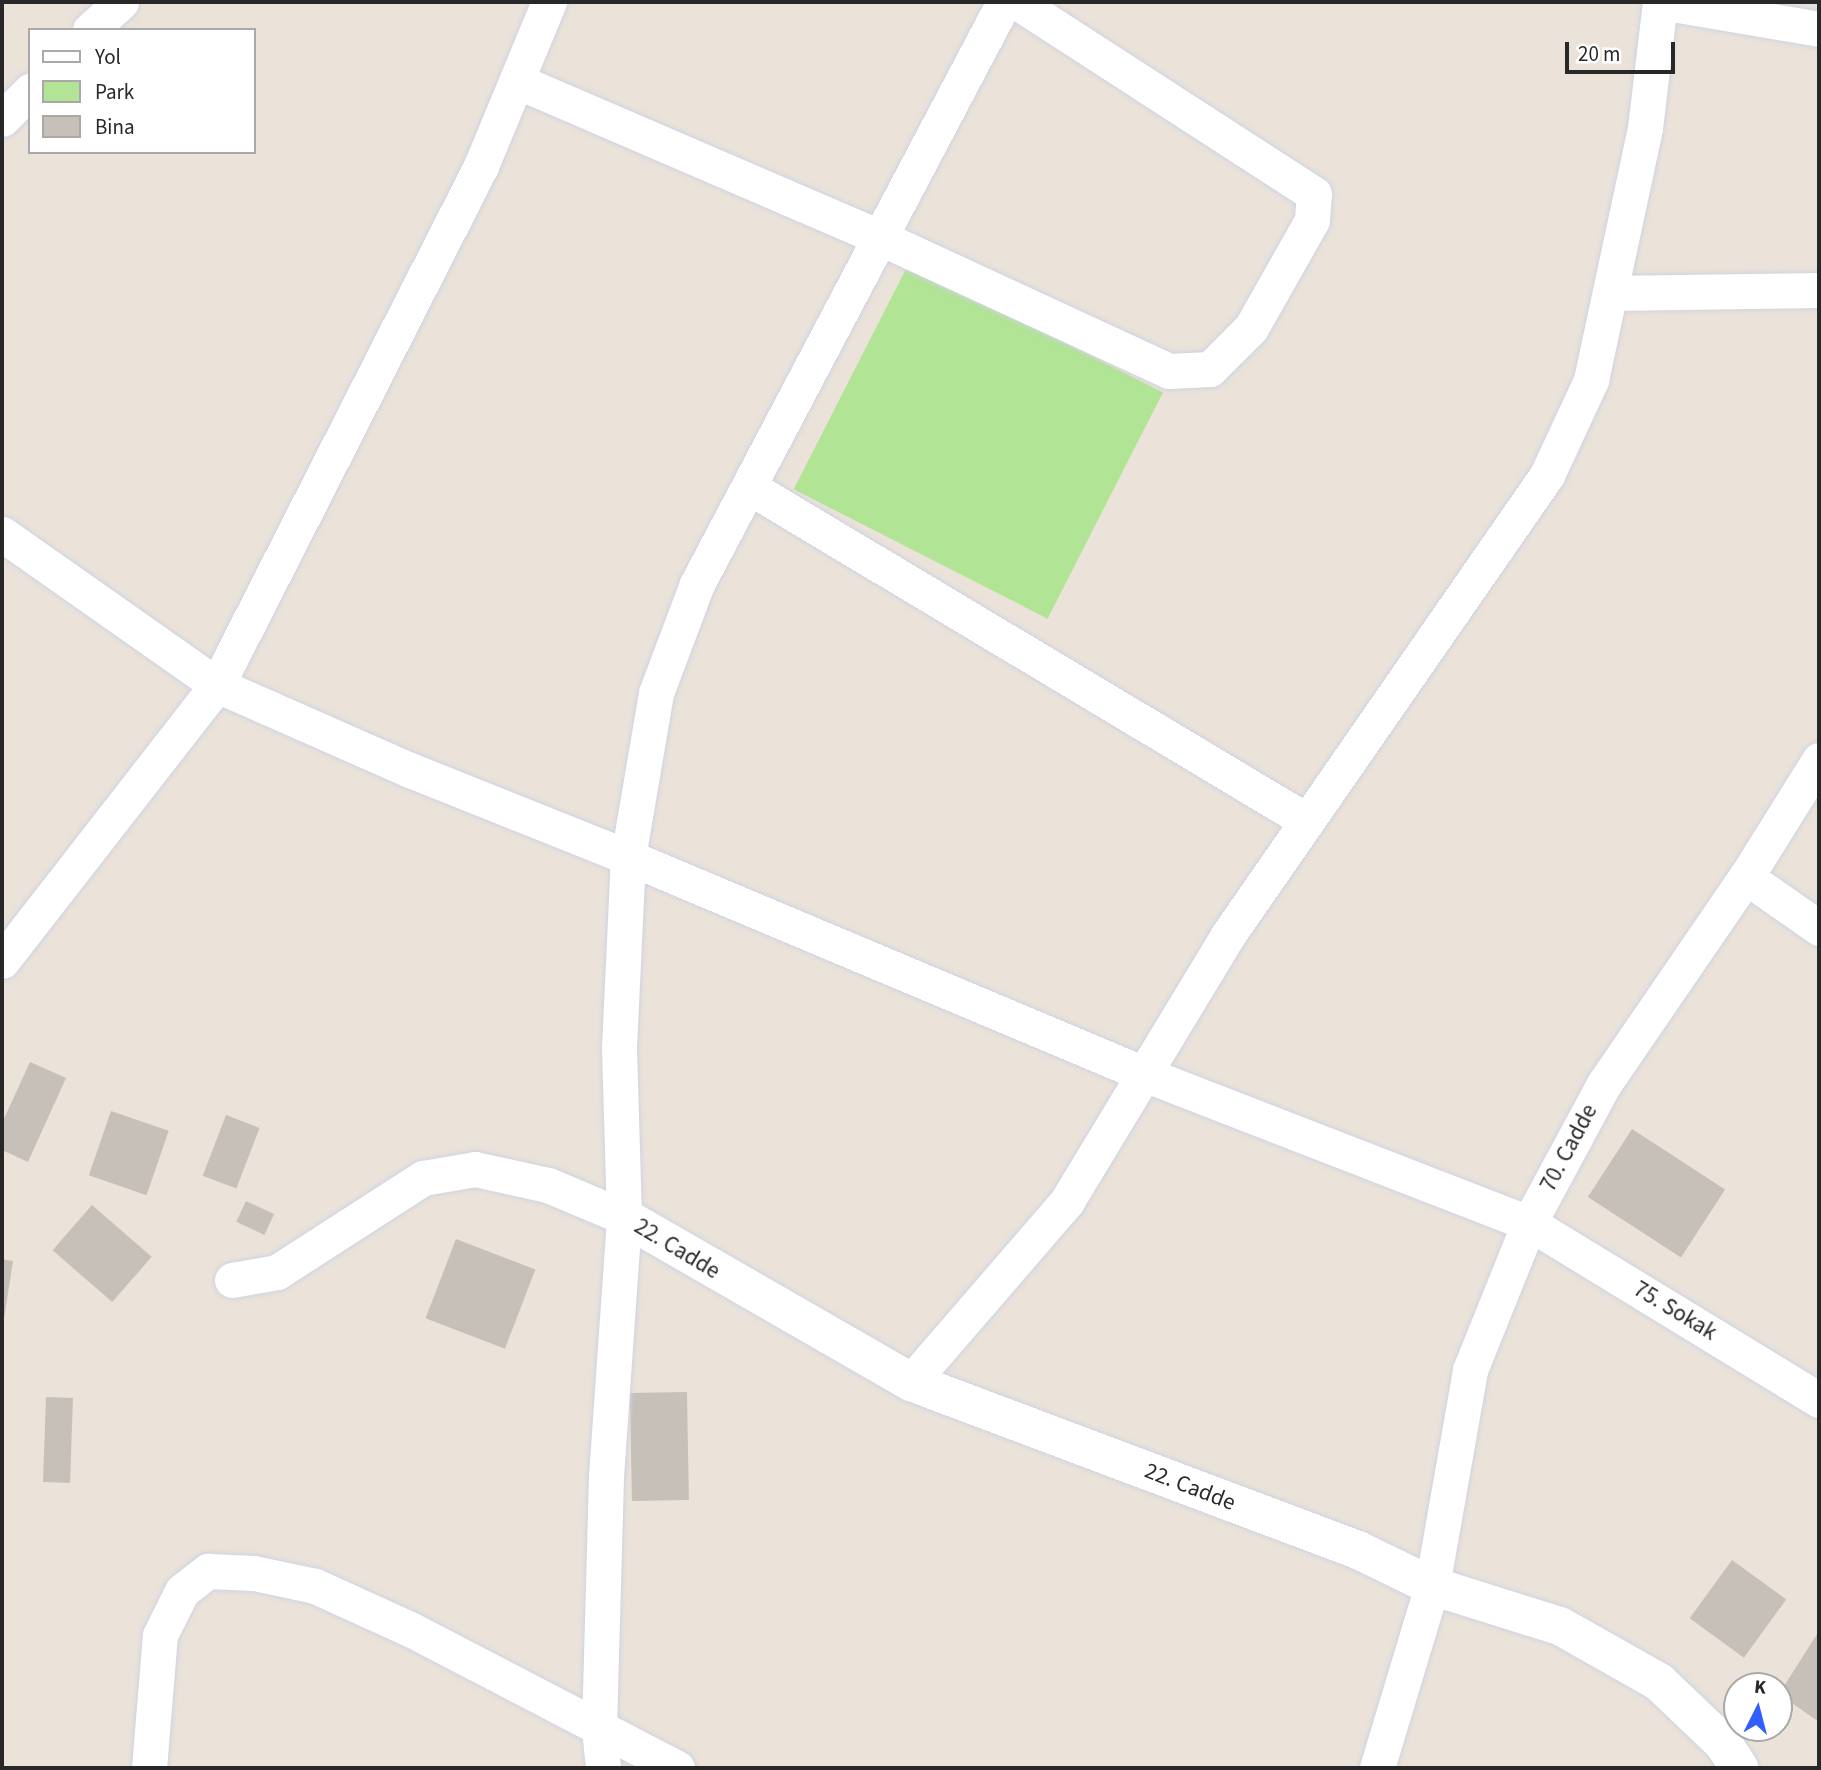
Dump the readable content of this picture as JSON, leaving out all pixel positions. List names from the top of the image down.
{
  "streets": {
    "street": ["70. Cadde", "22. Cadde", "75. Sokak"]
  },
  "crossings": [
    ["70. Cadde", "22. Cadde"],
    ["70. Cadde", "75. Sokak"]
  ],
  "legend": ["Yol", "Park", "Bina"],
  "scale_bar": "20 m",
  "north": "top"
}
